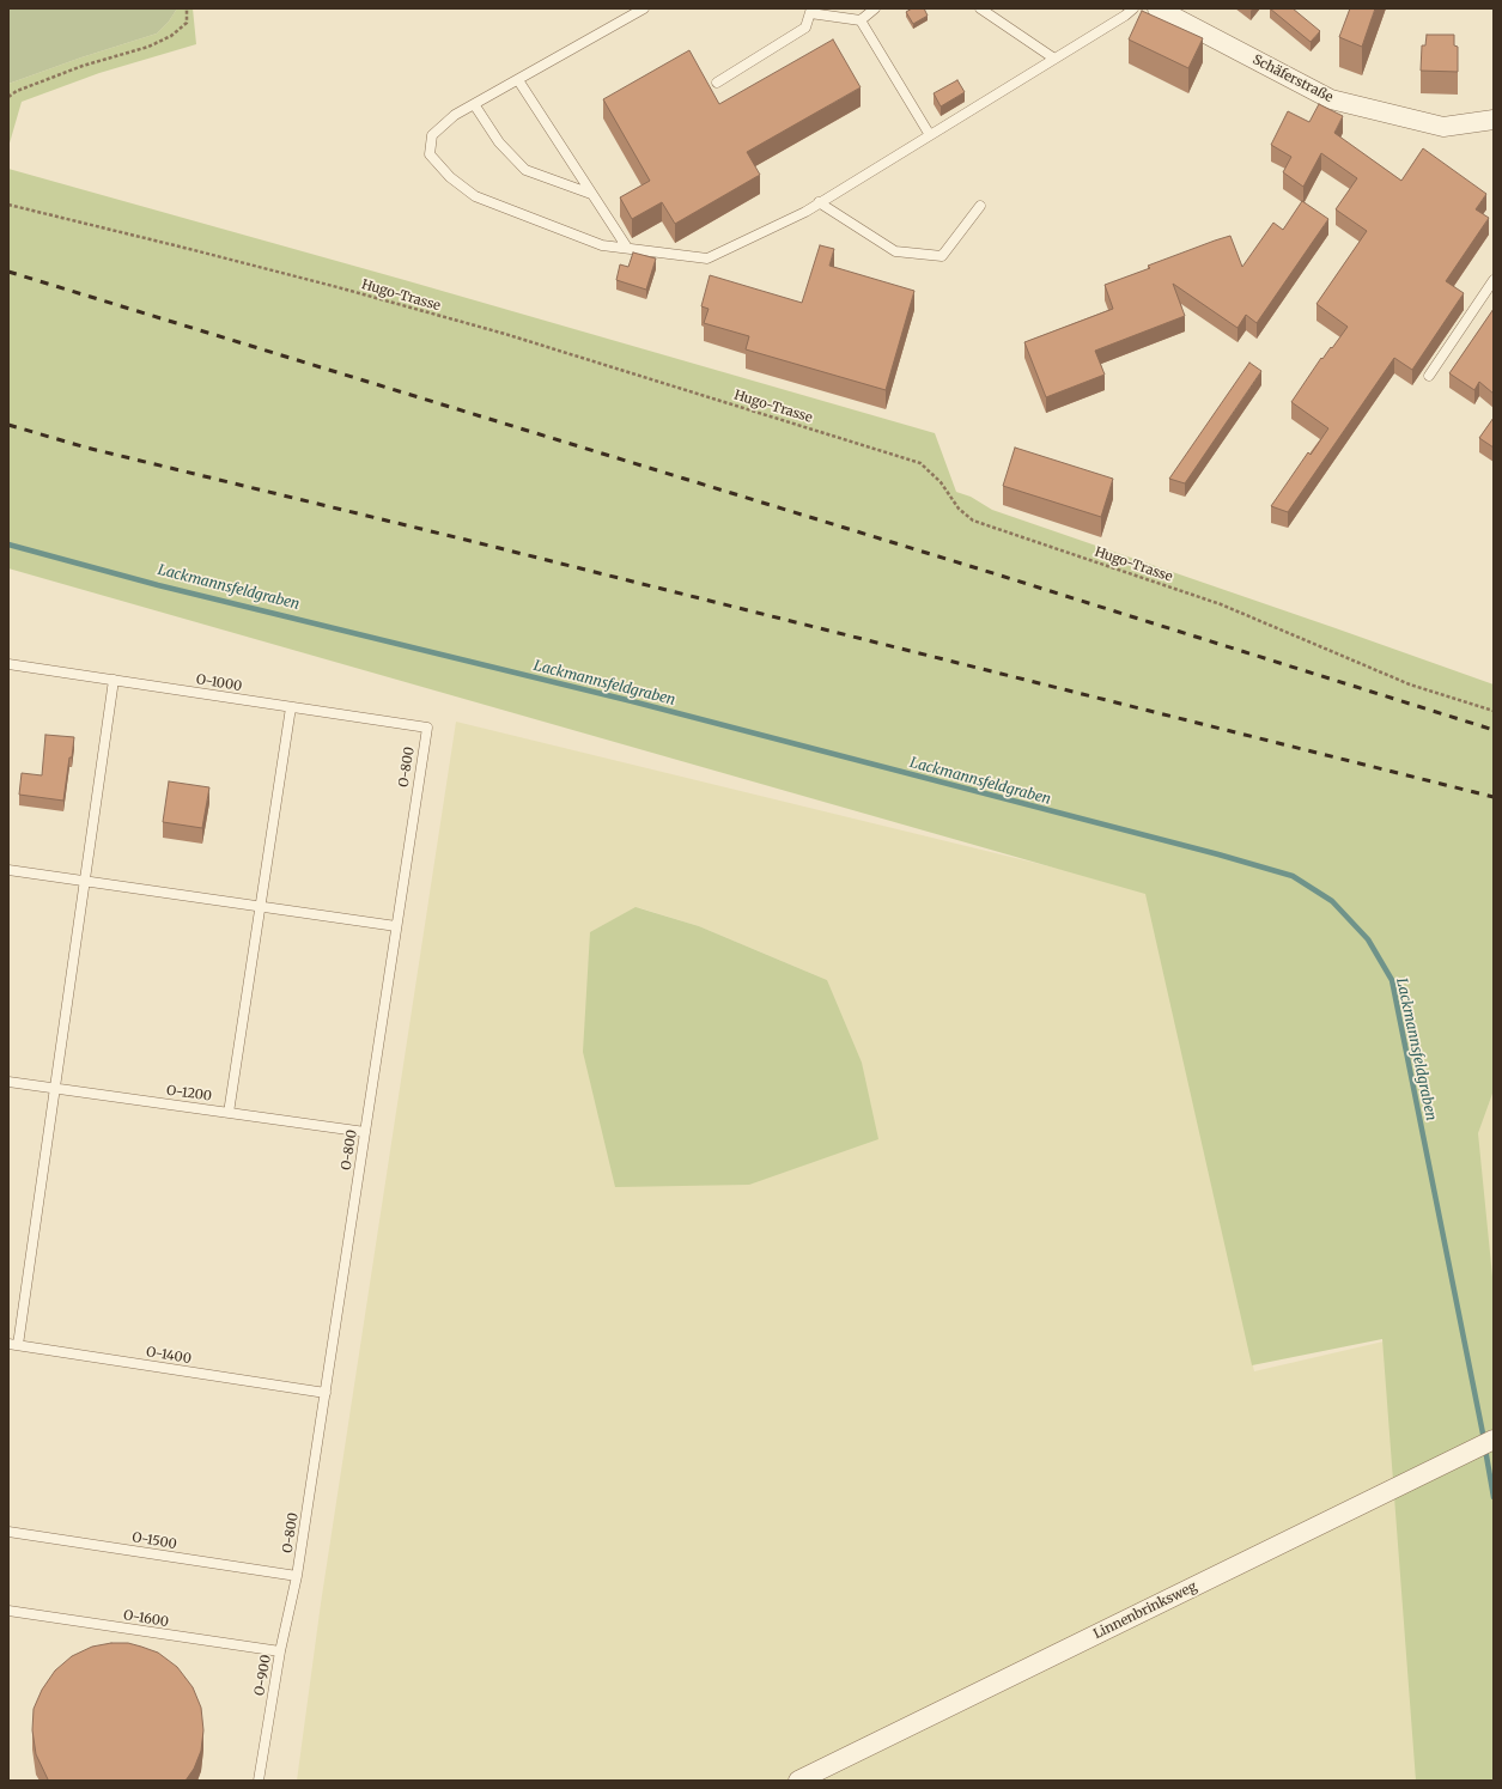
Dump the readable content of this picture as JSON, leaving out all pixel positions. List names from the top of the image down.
{
  "streets": {
    "street": ["Schäferstraße", "Linnenbrinksweg"],
    "lane": [
      "O-1000",
      "O-800",
      "O-1200",
      "O-1400",
      "O-1500",
      "O-1600",
      "O-900"
    ],
    "path": ["Hugo-Trasse"]
  },
  "crossings": [
    ["O-1000", "O-800"],
    ["O-800", "O-1200"],
    ["O-800", "O-1400"],
    ["O-800", "O-1500"],
    ["O-800", "O-900"],
    ["O-1500", "O-900"],
    ["O-1600", "O-900"]
  ],
  "water": ["Lackmannsfeldgraben"]
}
